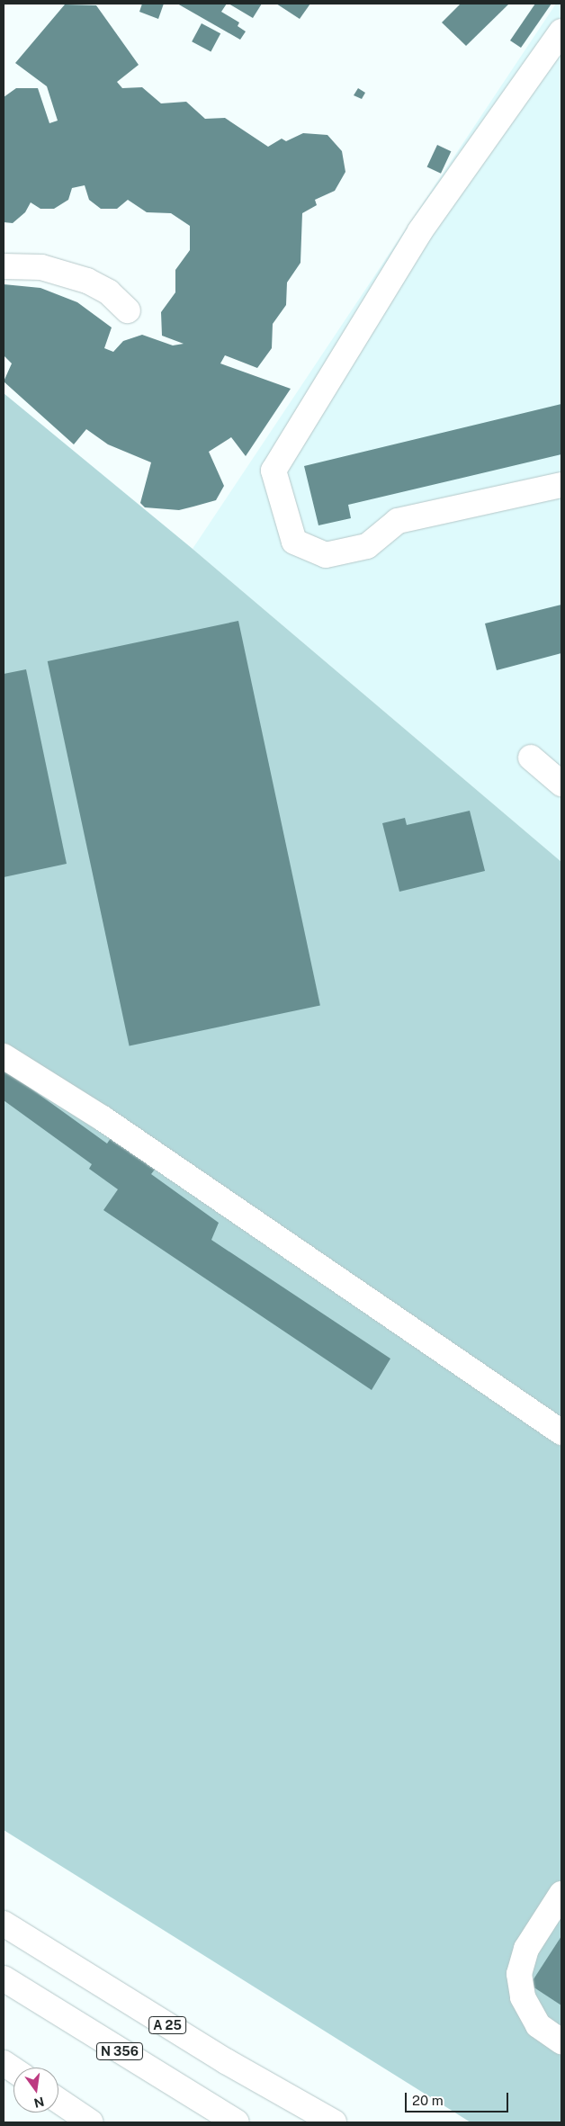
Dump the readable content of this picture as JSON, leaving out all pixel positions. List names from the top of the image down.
{
  "streets": {
    "main road": ["A 25", "N 356"]
  },
  "scale_bar": "20 m",
  "north": "bottom"
}
